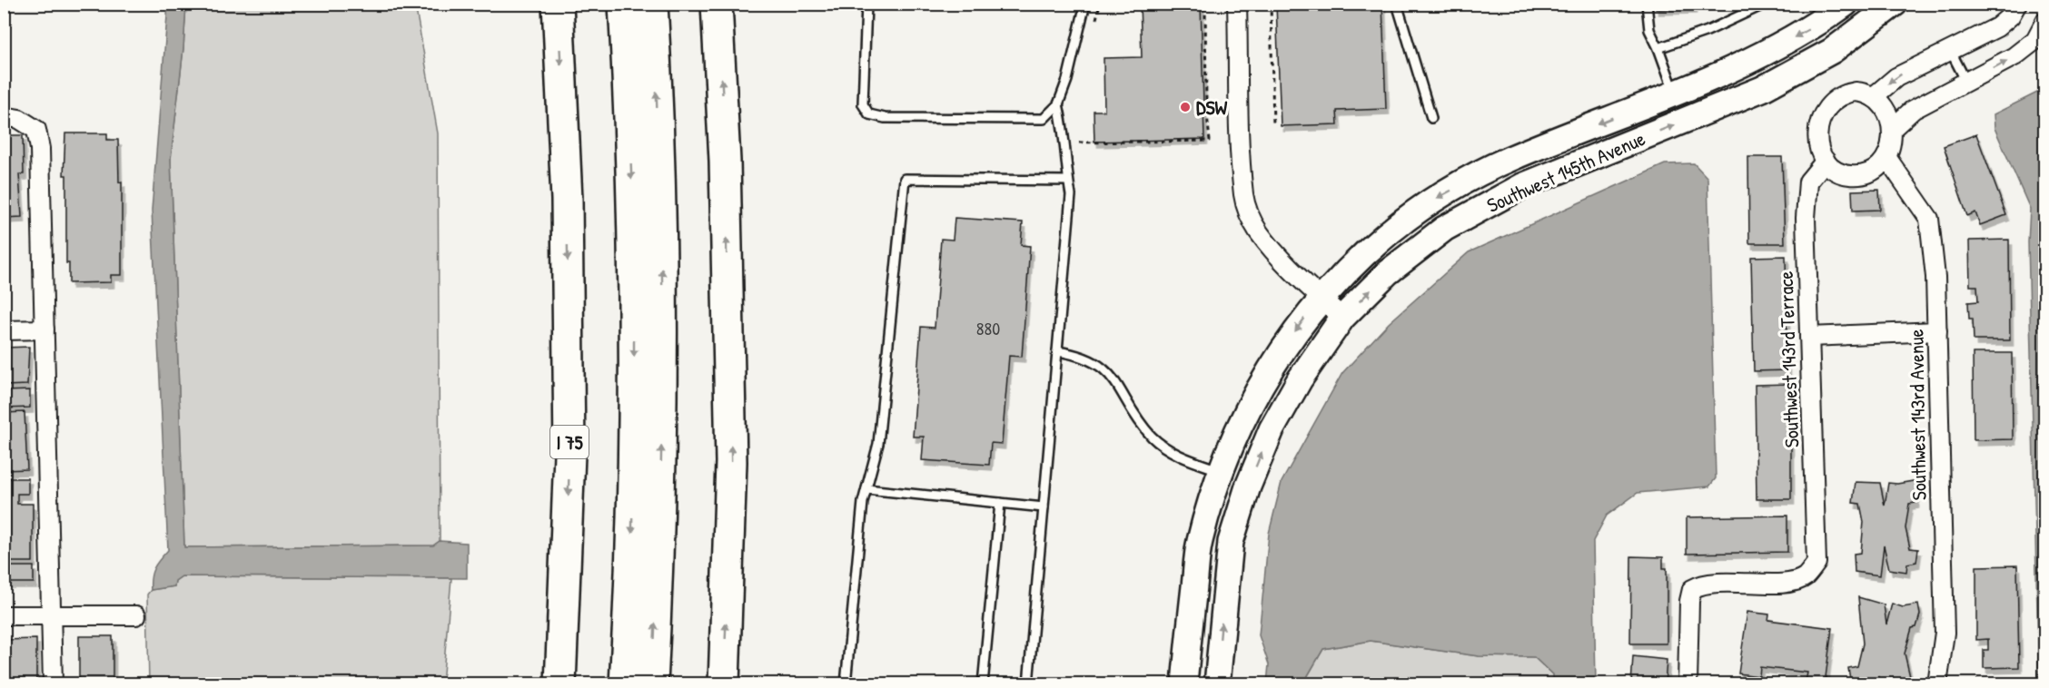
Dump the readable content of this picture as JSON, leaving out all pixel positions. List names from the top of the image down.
{
  "streets": {
    "highway": ["I 75"],
    "street": ["Southwest 145th Avenue", "Southwest 143rd Terrace", "Southwest 143rd Avenue"]
  },
  "crossings": [
    ["Southwest 143rd Terrace", "Southwest 143rd Avenue"]
  ],
  "places": ["DSW"],
  "house_numbers": ["880"]
}
